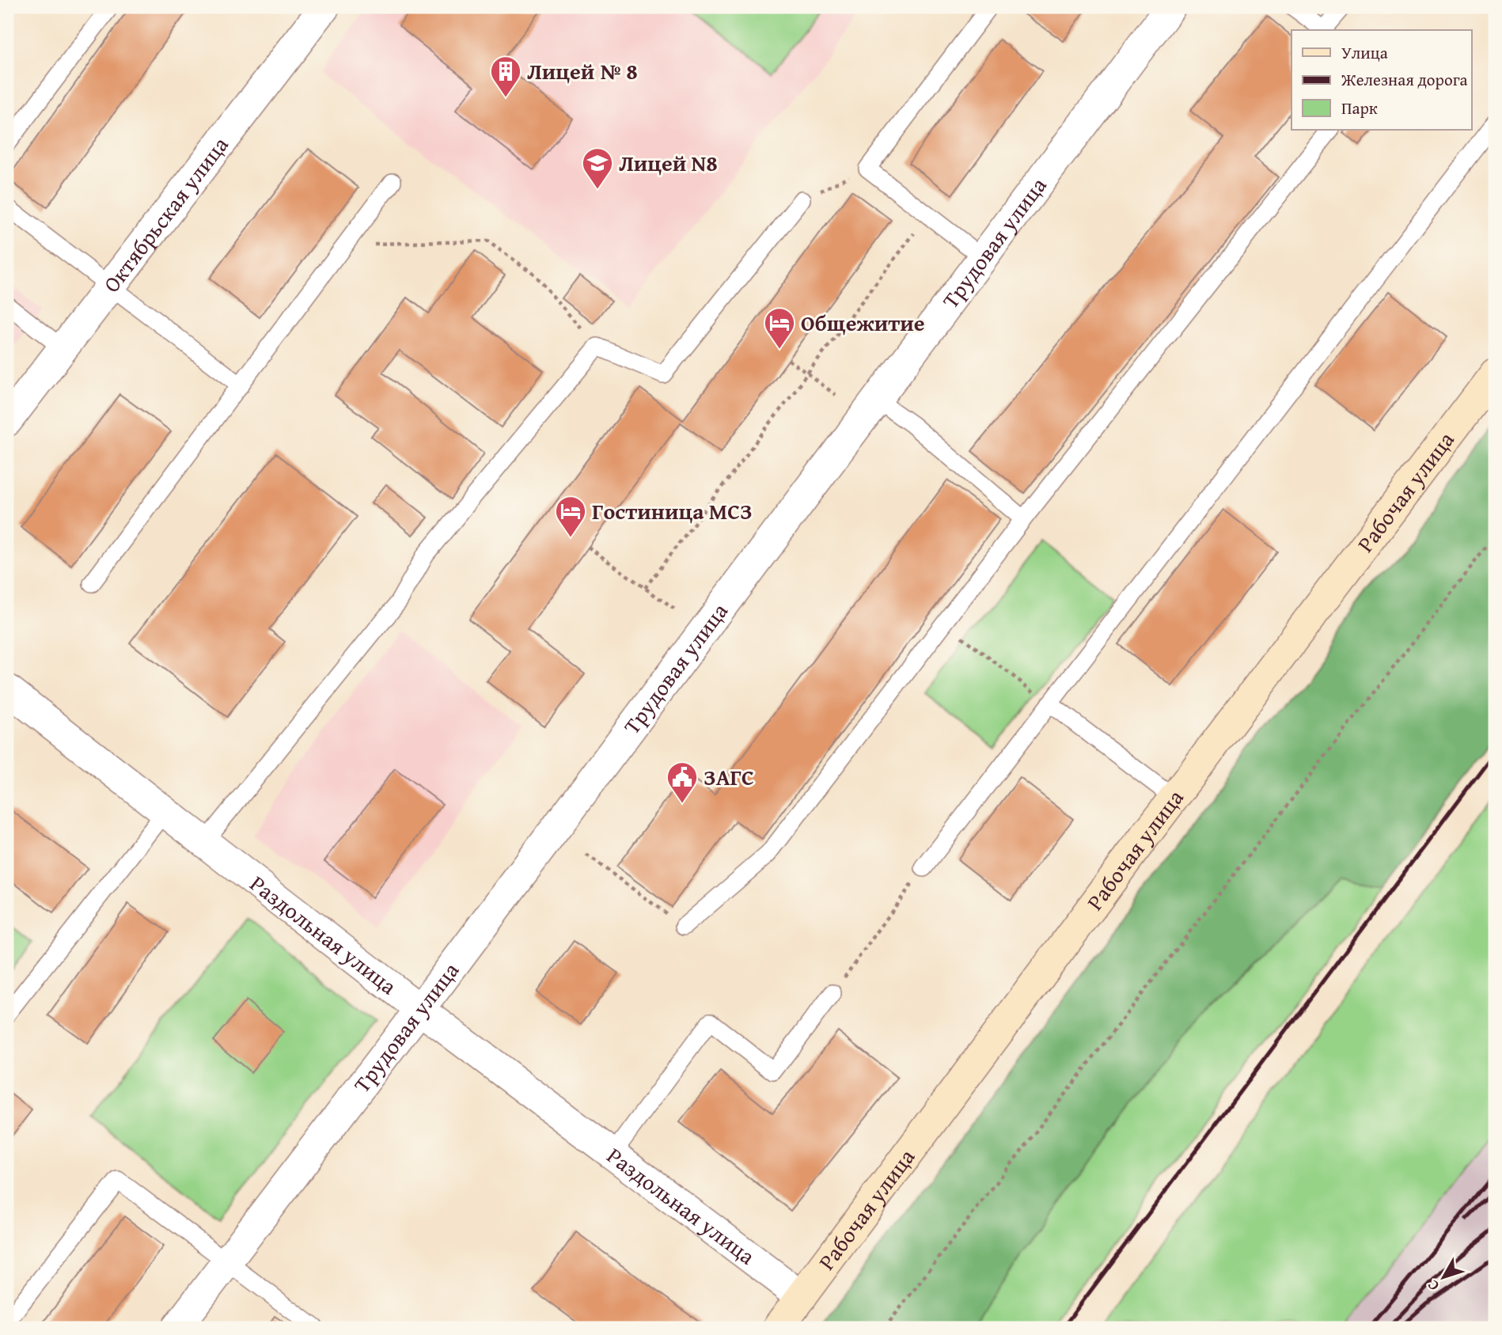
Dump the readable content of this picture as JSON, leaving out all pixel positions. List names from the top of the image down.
{
  "streets": {
    "street": [
      "Октябрьская улица",
      "Трудовая улица",
      "Рабочая улица",
      "Раздольная улица"
    ]
  },
  "crossings": [
    ["Трудовая улица", "Раздольная улица"],
    ["Рабочая улица", "Раздольная улица"]
  ],
  "places": {
    "building": ["Лицей № 8"],
    "school or university": ["Лицей N8"],
    "hotel": ["Общежитие", "Гостиница МСЗ"],
    "public building": ["ЗАГС"]
  },
  "legend": ["Улица", "Железная дорога", "Парк"],
  "north": "bottom left"
}
